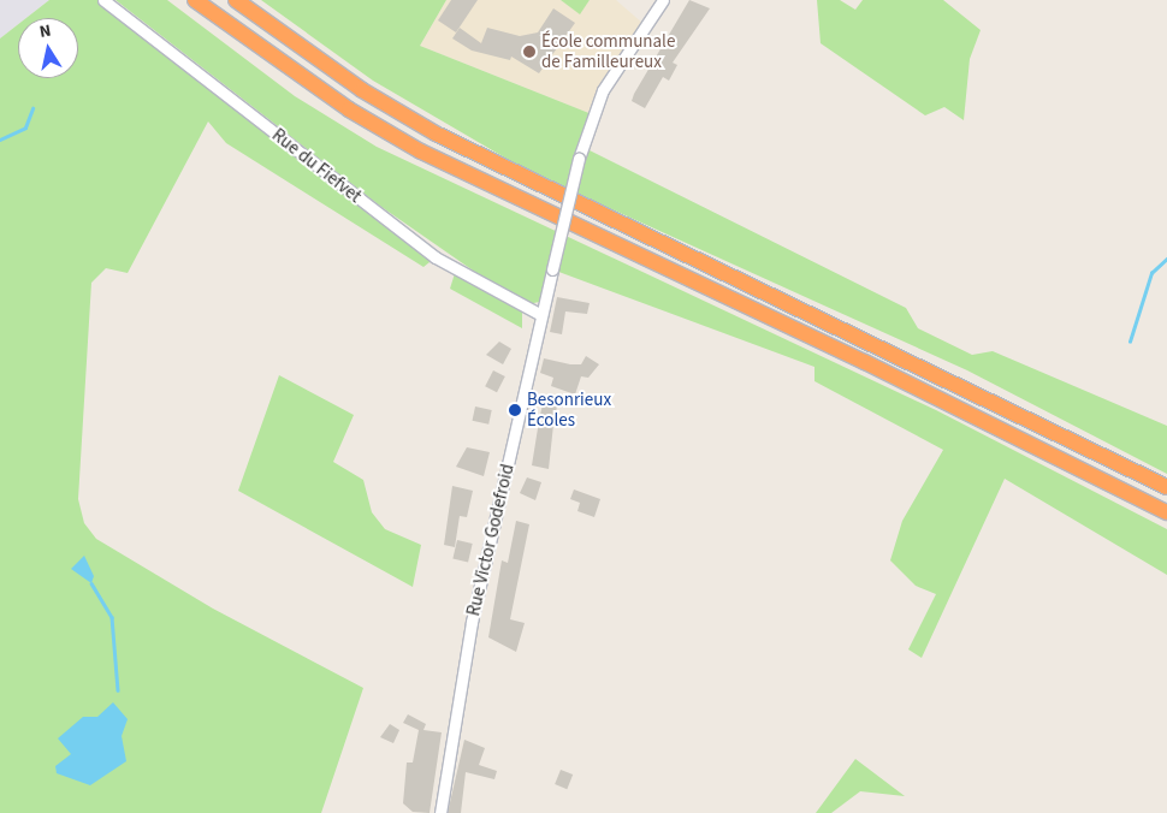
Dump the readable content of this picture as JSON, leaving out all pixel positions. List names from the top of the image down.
{
  "streets": {
    "street": ["Rue du Fiefvet", "Rue Victor Godefroid"]
  },
  "crossings": [
    ["Rue du Fiefvet", "Rue Victor Godefroid"]
  ],
  "places": ["École communale de Familleureux", "Besonrieux Écoles"],
  "north": "top"
}
